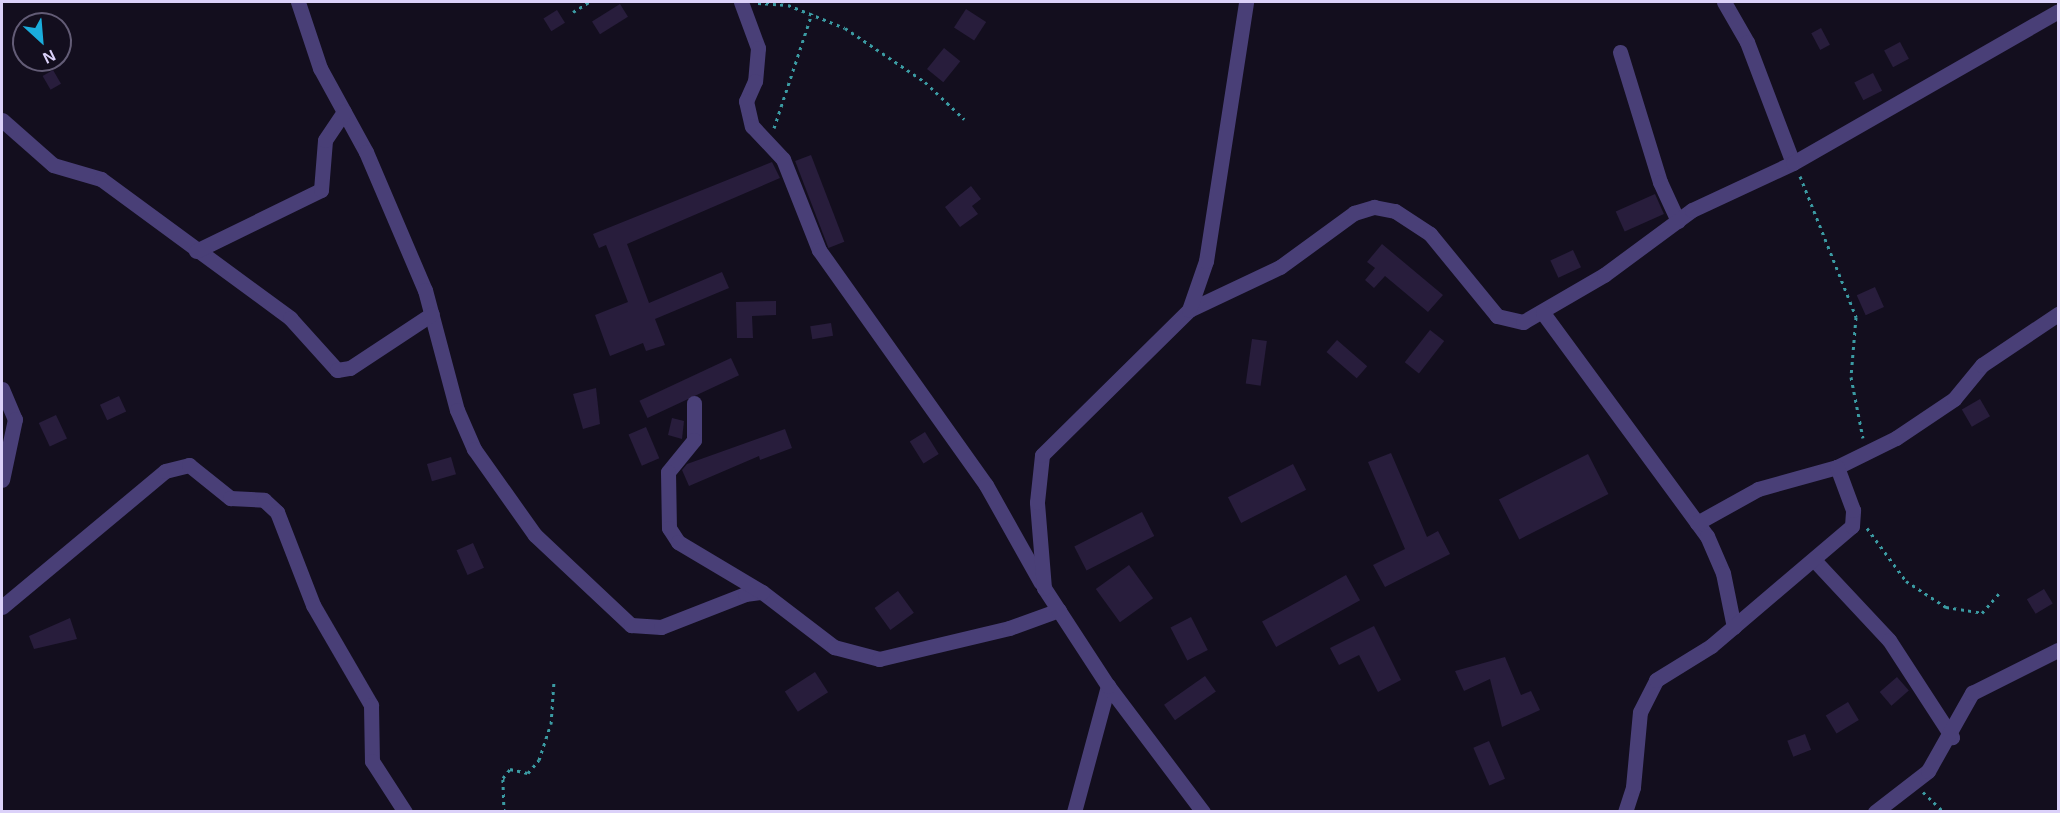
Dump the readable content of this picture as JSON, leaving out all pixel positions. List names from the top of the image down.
{
  "north": "bottom right"
}
